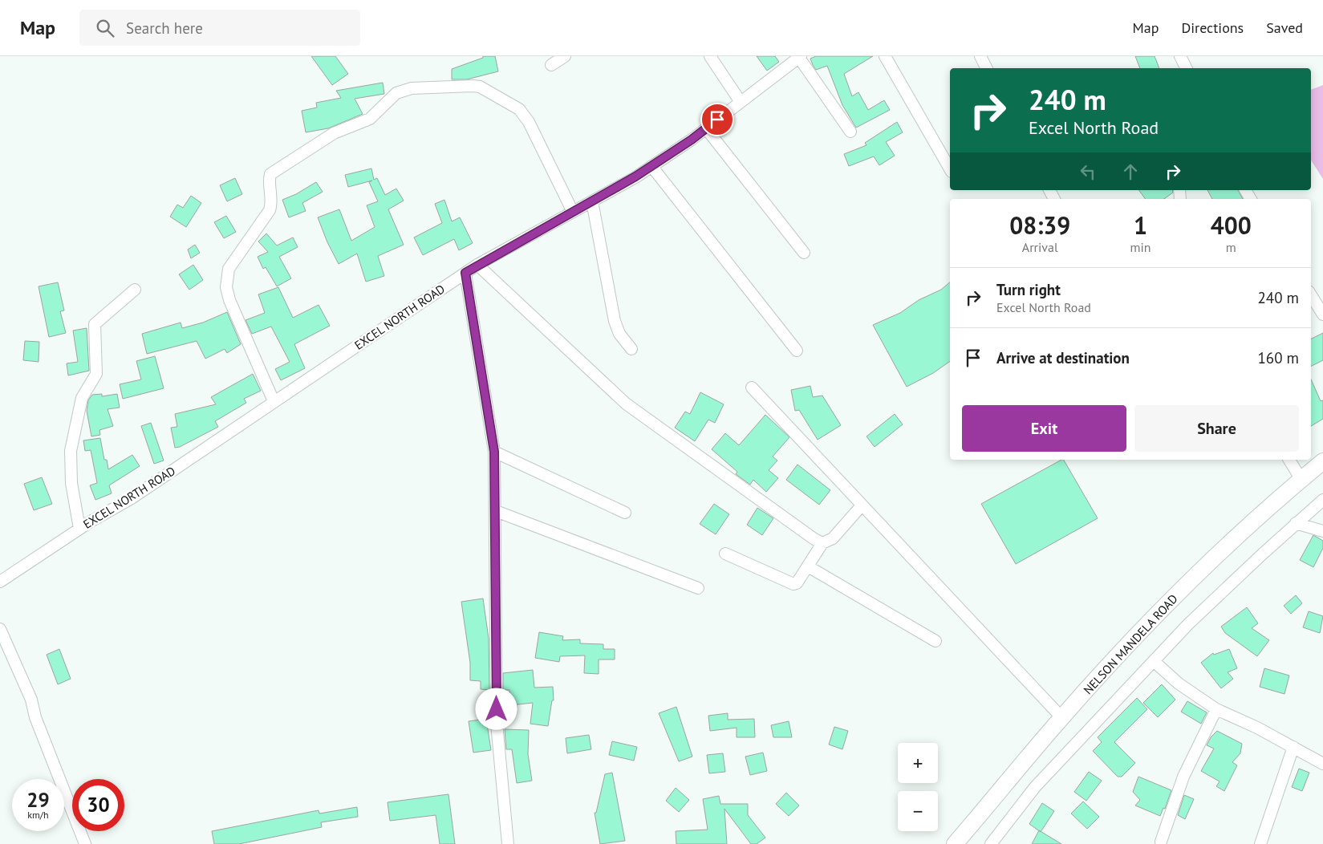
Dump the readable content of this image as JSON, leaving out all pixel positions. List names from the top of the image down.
{
  "streets": {
    "main road": ["NELSON MANDELA ROAD"],
    "street": ["EXCEL NORTH ROAD"]
  },
  "page": {
    "header": "Map",
    "search": "Search here",
    "nav": ["Map", "Directions", "Saved"],
    "turn": ["240 m", "Excel North Road"],
    "eta": [
      "08:39",
      "Arrival",
      "1",
      "min",
      "400",
      "m"
    ],
    "list": [
      {
        "name": "Turn right",
        "note": "Excel North Road",
        "value": "240 m"
      },
      {
        "name": "Arrive at destination",
        "value": "160 m"
      }
    ],
    "buttons": ["Exit", "Share"],
    "map_buttons": ["+", "−"],
    "speed": "29 km/h",
    "limit": "30"
  }
}
